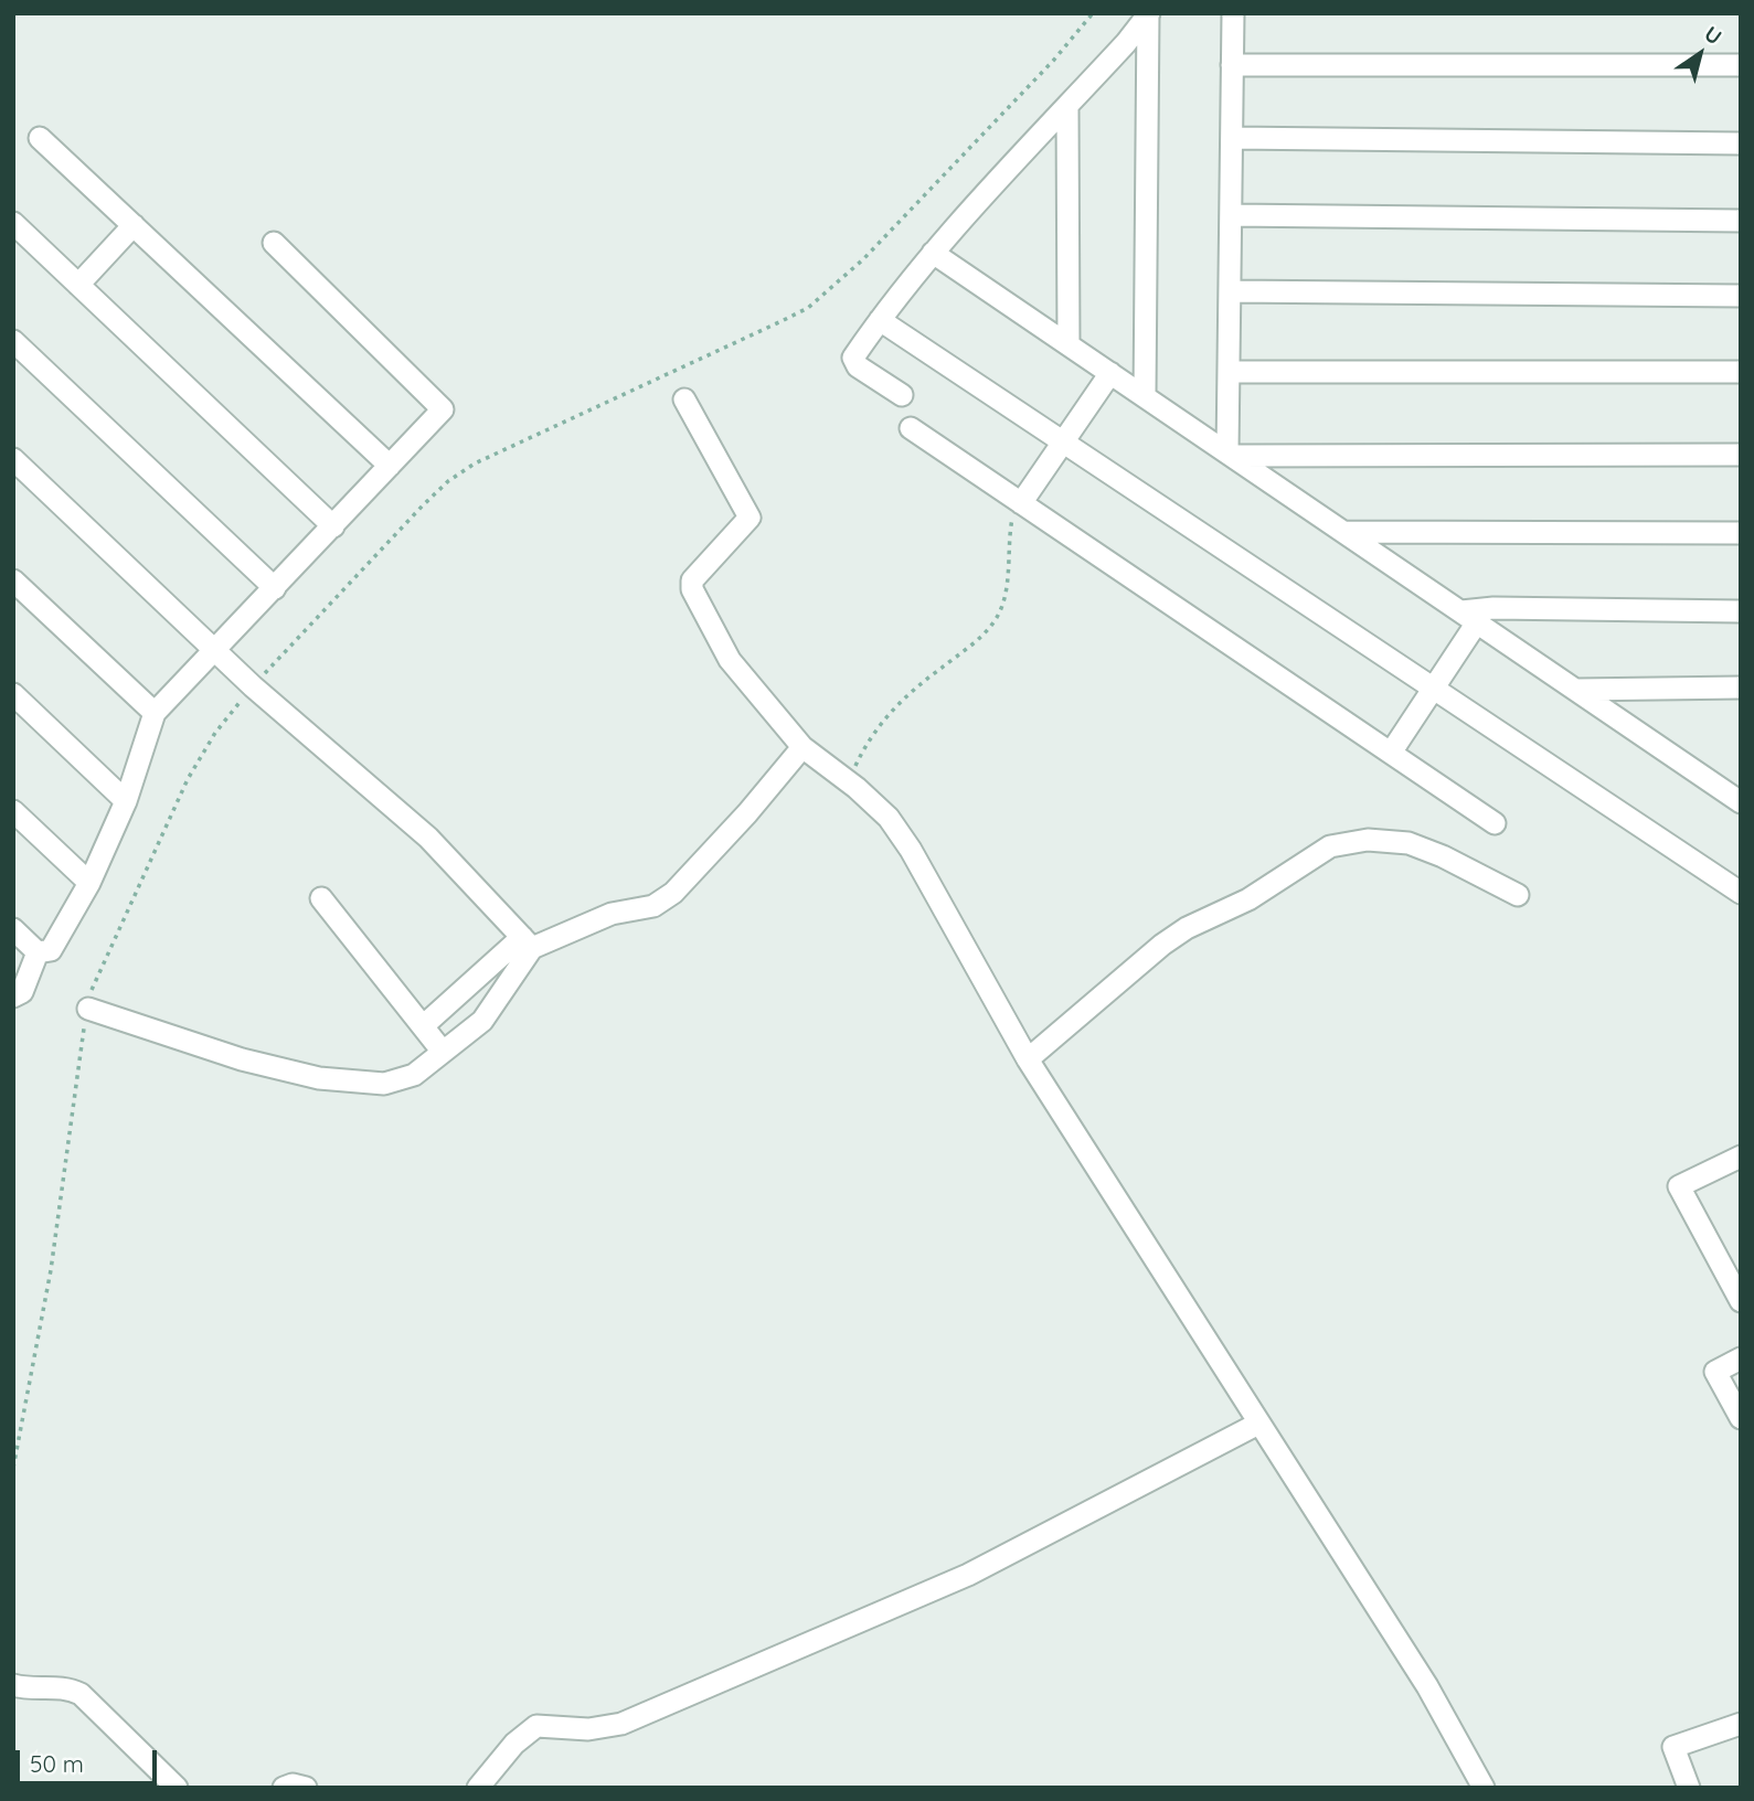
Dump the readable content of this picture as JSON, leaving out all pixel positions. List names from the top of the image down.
{
  "scale_bar": "50 m",
  "north": "top right"
}
